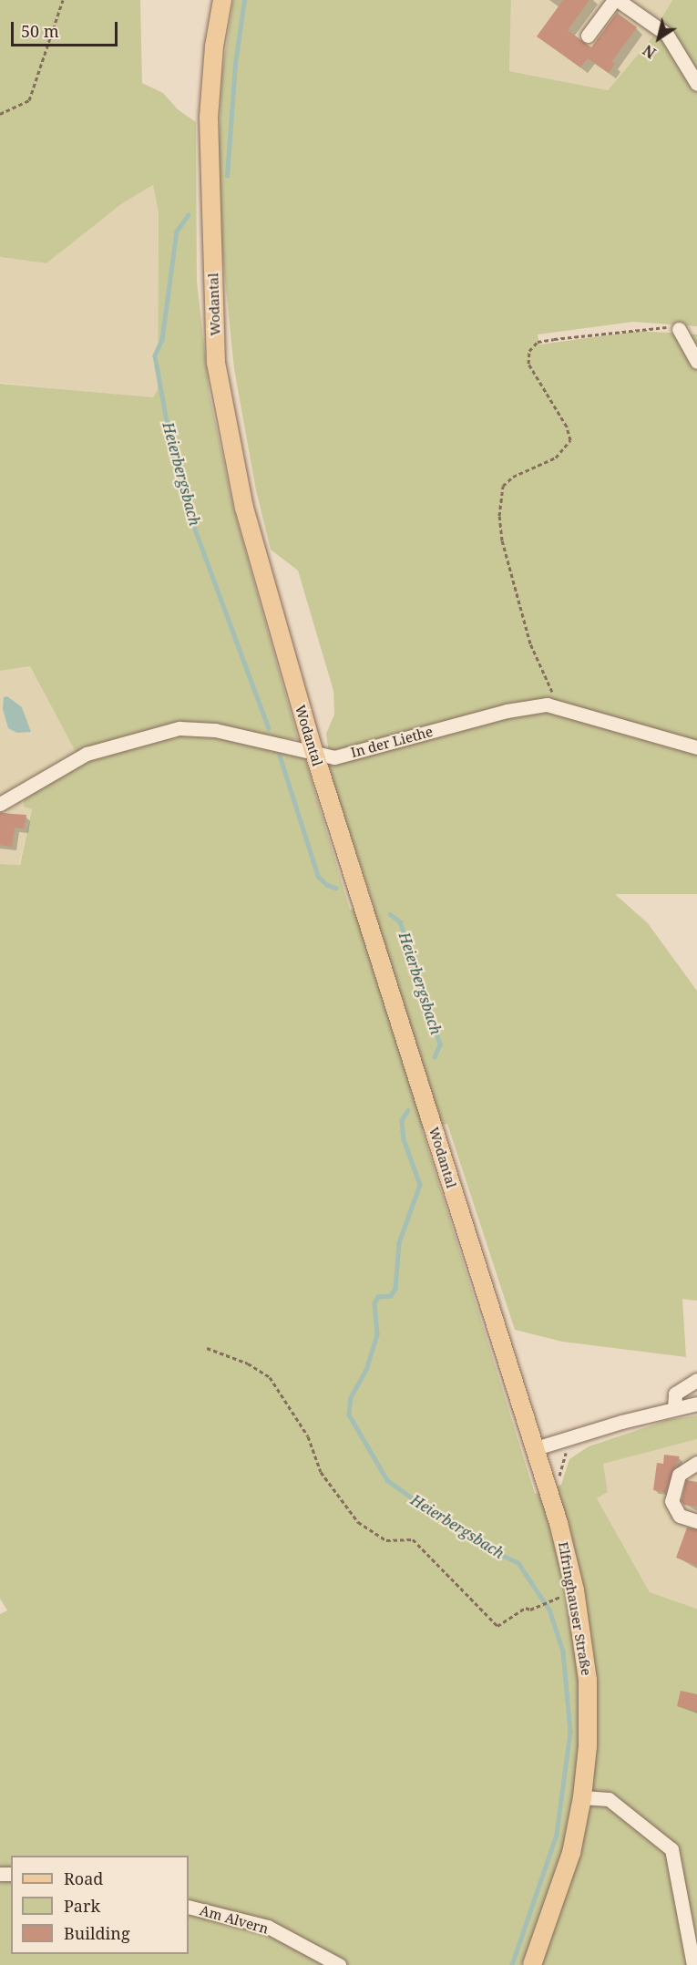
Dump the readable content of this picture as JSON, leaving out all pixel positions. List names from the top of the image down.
{
  "streets": {
    "main road": ["Wodantal", "Elfringhauser Straße"],
    "street": ["In der Liethe", "Am Alvern"]
  },
  "crossings": [
    ["Wodantal", "In der Liethe"],
    ["Wodantal", "Elfringhauser Straße"]
  ],
  "water": ["Heierbergsbach"],
  "legend": ["Road", "Park", "Building"],
  "scale_bar": "50 m",
  "north": "bottom left"
}
